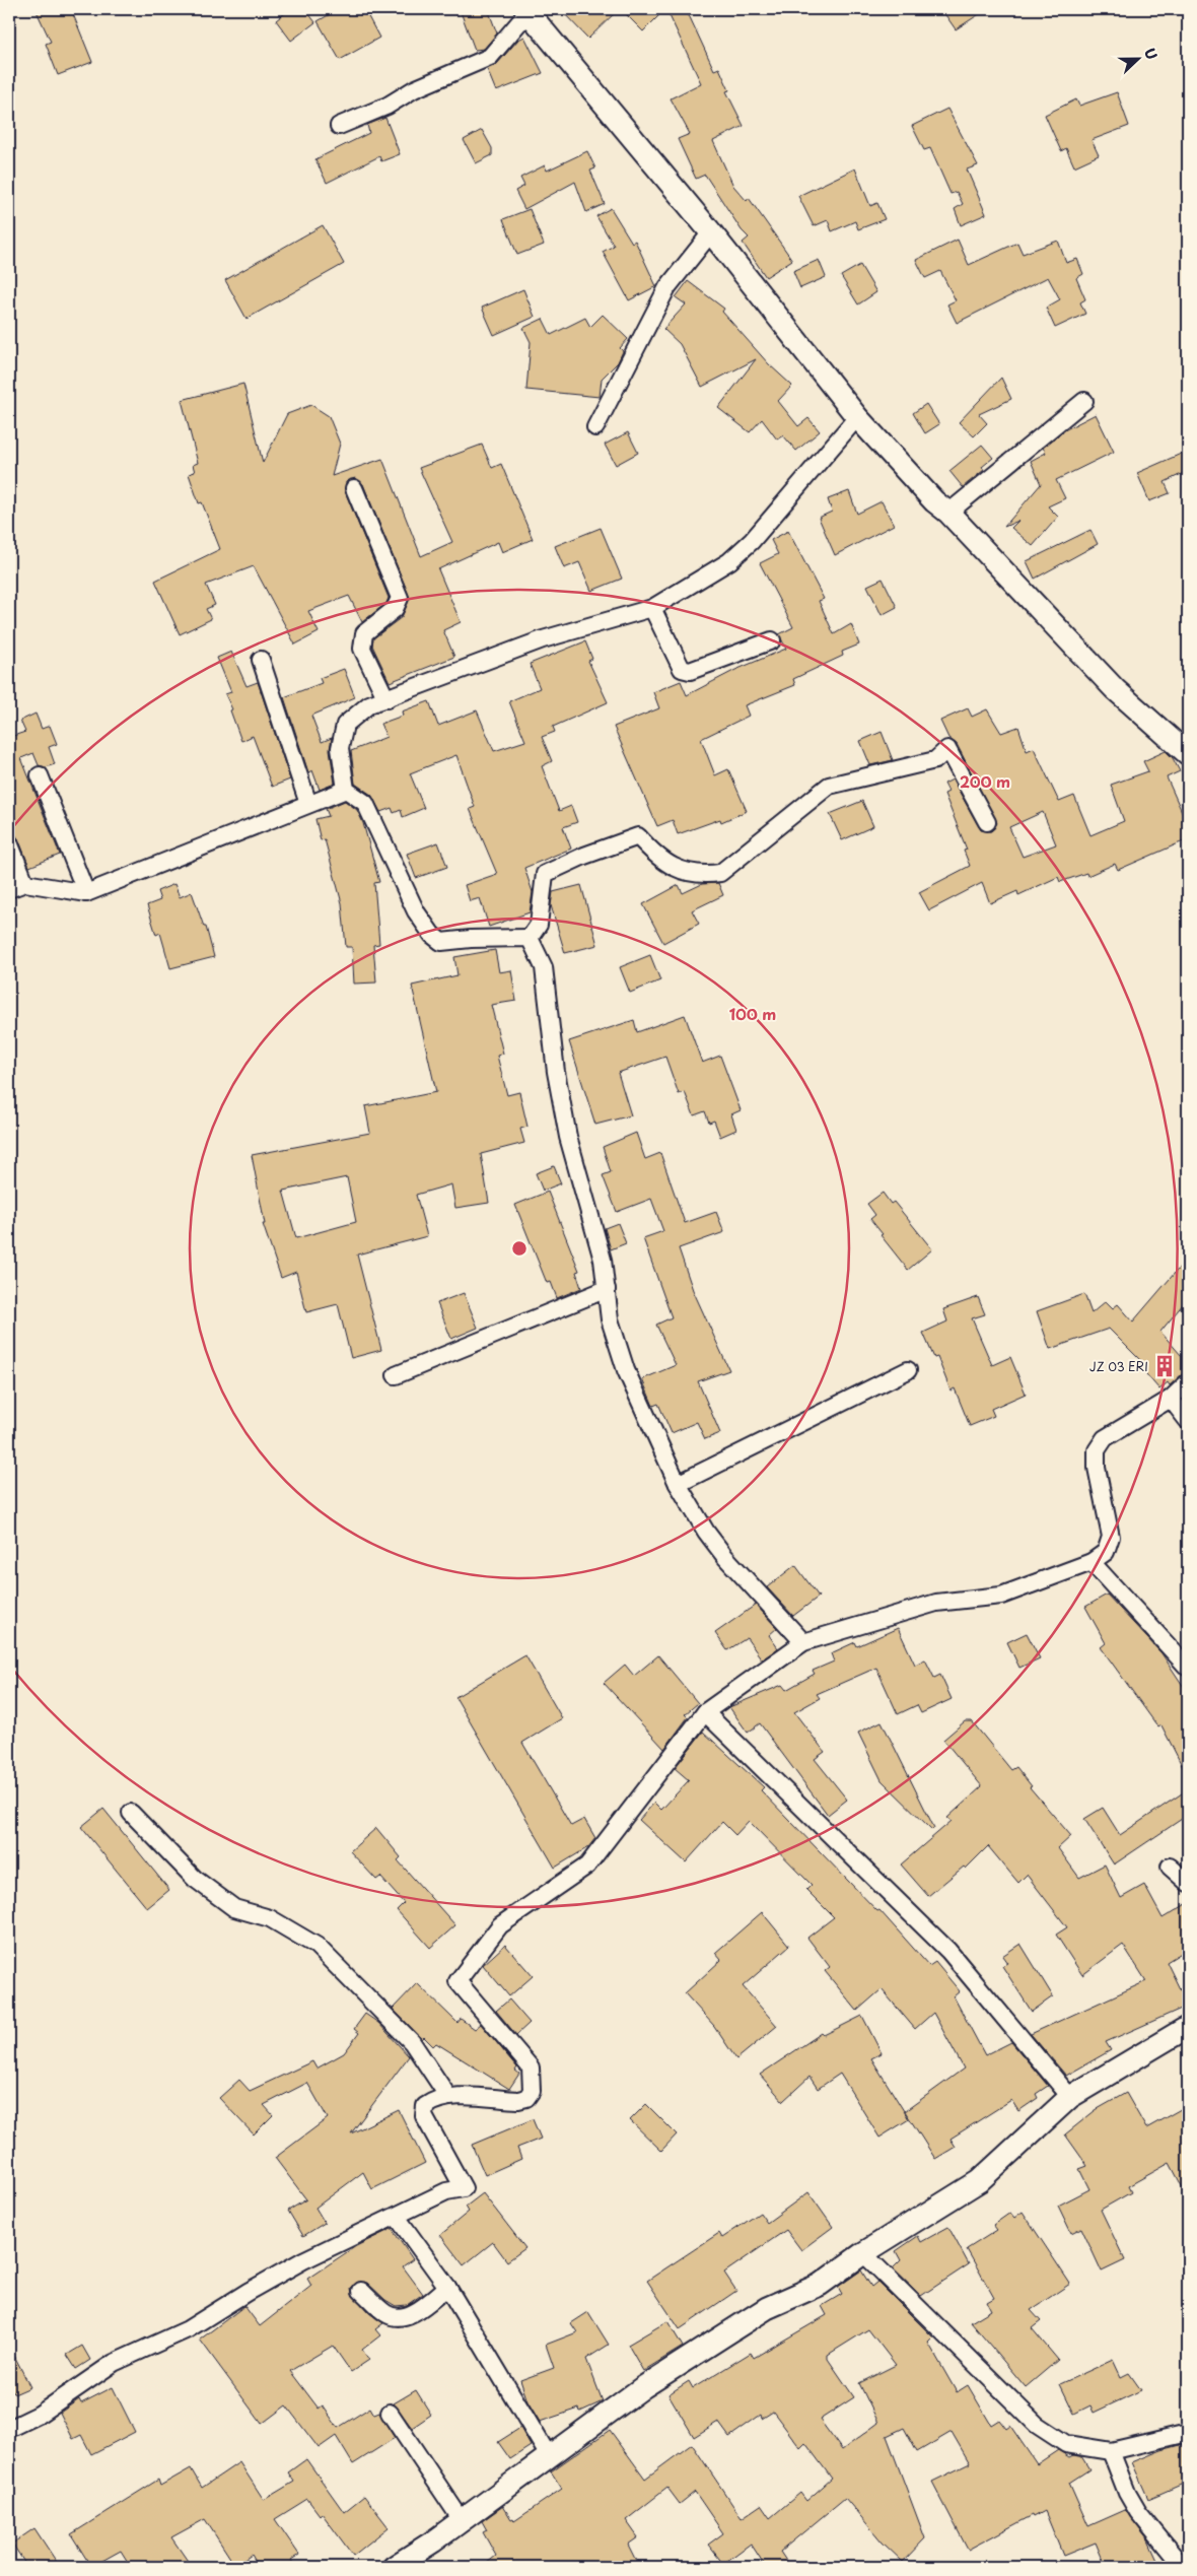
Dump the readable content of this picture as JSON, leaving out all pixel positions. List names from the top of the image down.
{
  "places": {
    "building": ["JZ 03 ERI"]
  },
  "north": "right",
  "rings": ["200 m", "100 m"]
}
